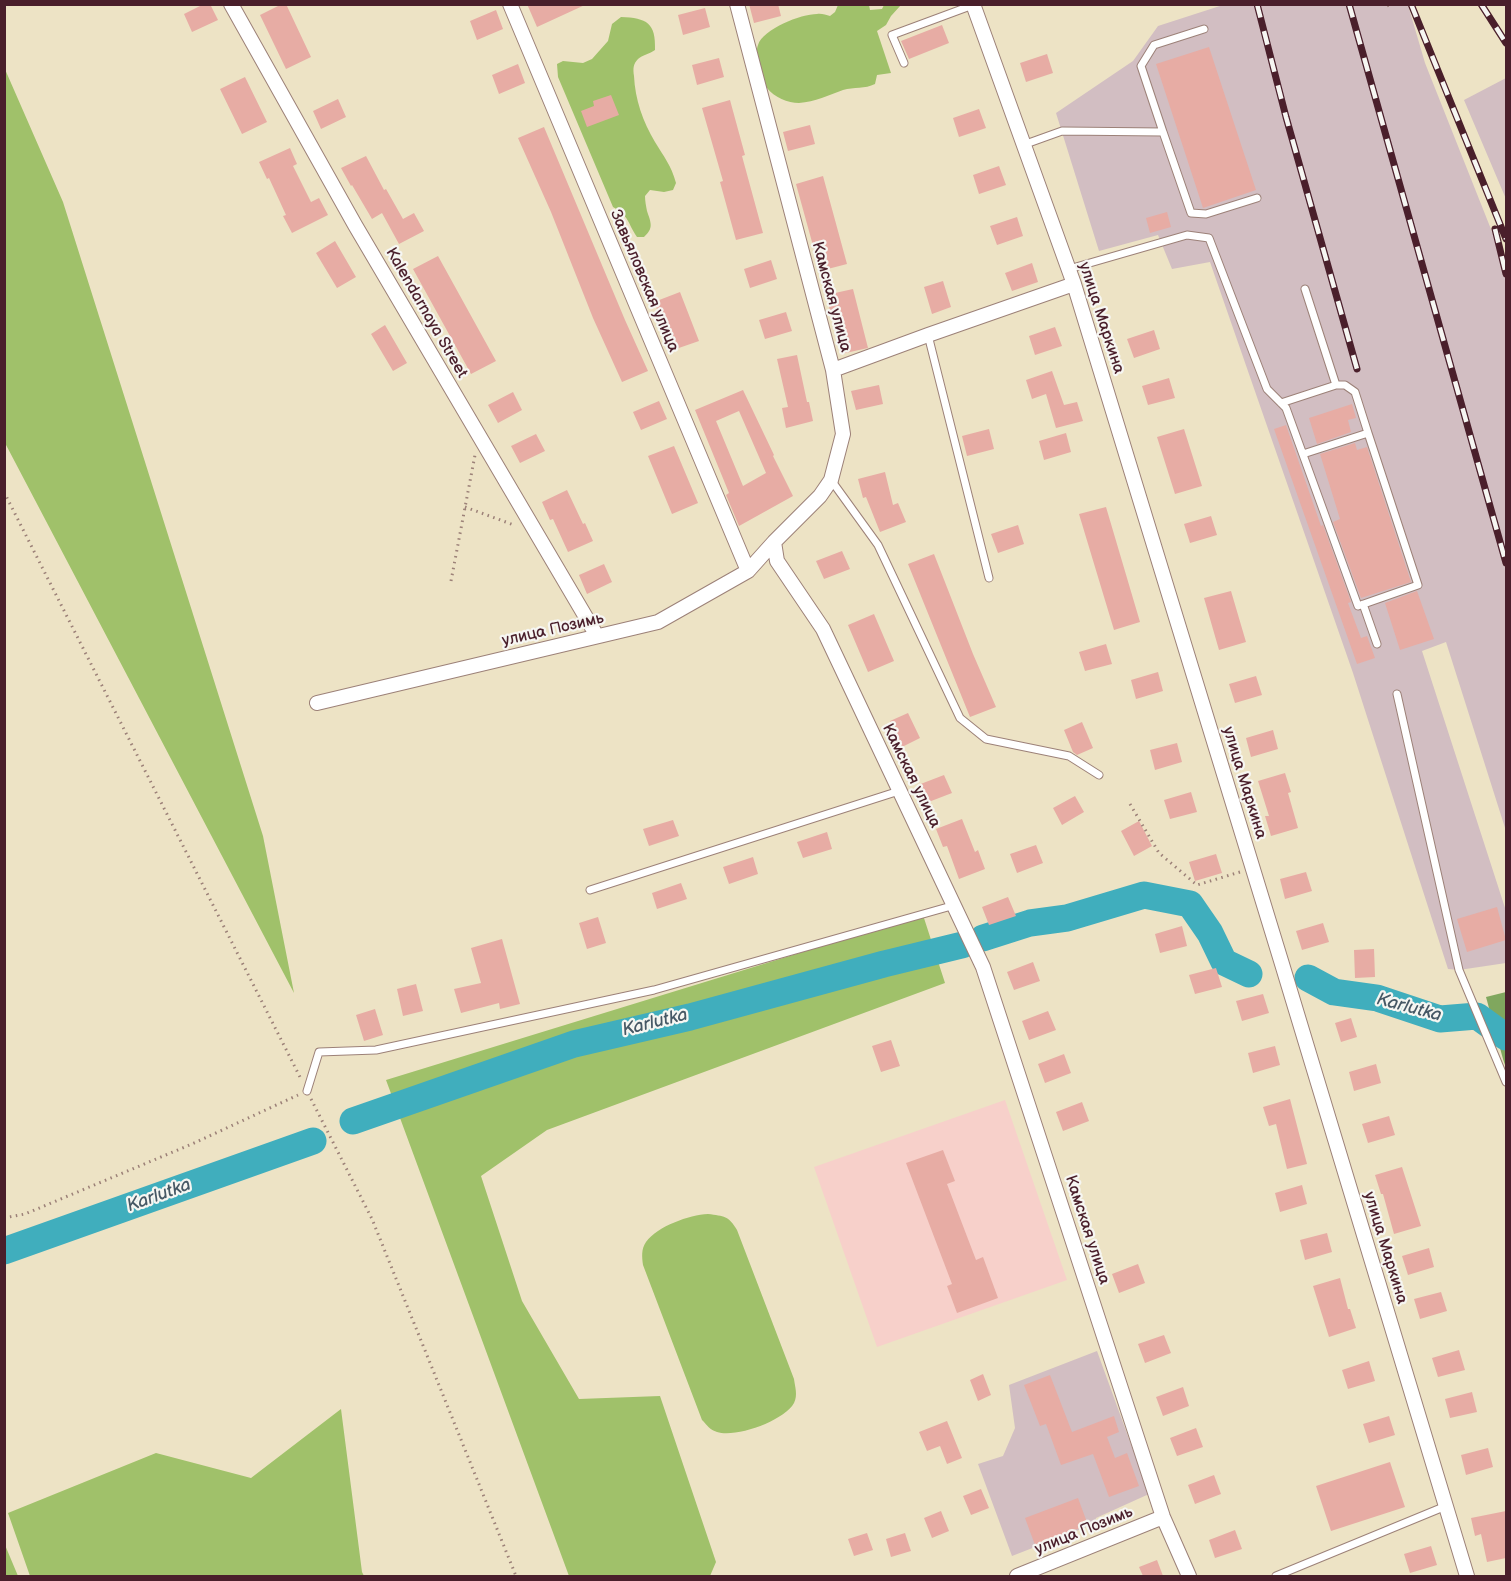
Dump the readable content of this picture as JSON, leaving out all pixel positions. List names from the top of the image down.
{
  "streets": {
    "street": [
      "Завьяловская улица",
      "Камская улица",
      "Kalendarnaya Street",
      "улица Маркина",
      "улица Позимь"
    ]
  },
  "crossings": [
    ["Завьяловская улица", "улица Позимь"],
    ["Камская улица", "улица Позимь"],
    ["Kalendarnaya Street", "улица Позимь"]
  ],
  "water": ["Karlutka"]
}
